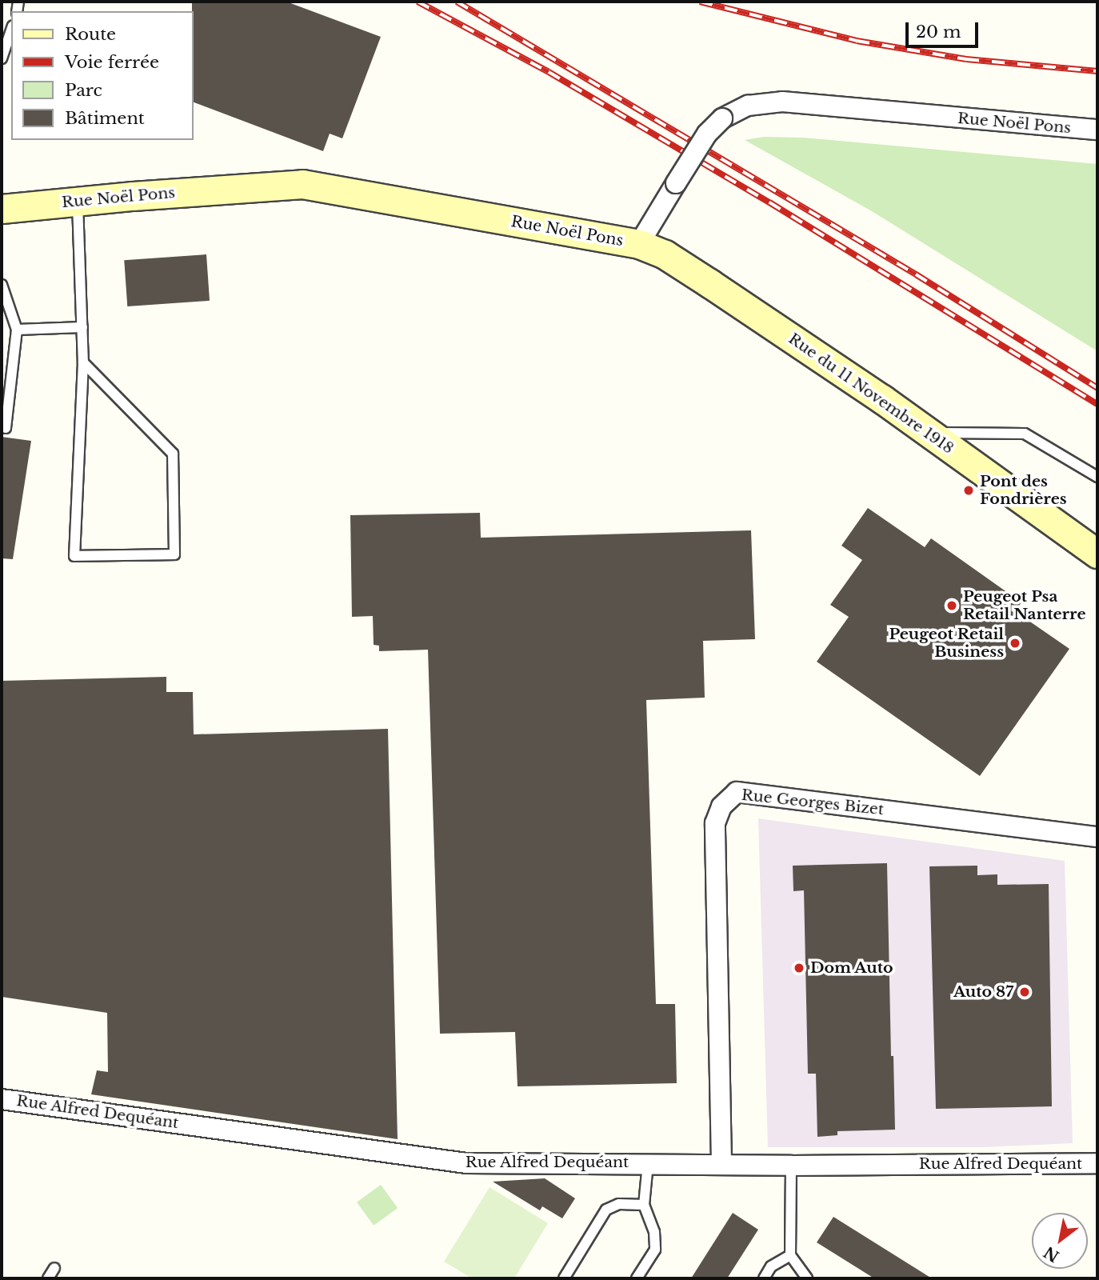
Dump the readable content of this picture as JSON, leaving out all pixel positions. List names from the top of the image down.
{
  "streets": {
    "street": [
      "Rue Noël Pons",
      "Rue du 11 Novembre 1918",
      "Rue Georges Bizet",
      "Rue Alfred Dequéant"
    ]
  },
  "crossings": [
    ["Rue Noël Pons", "Rue du 11 Novembre 1918"],
    ["Rue Georges Bizet", "Rue Alfred Dequéant"]
  ],
  "places": [
    "Pont des Fondrières",
    "Peugeot Psa Retail Nanterre",
    "Peugeot Retail Business",
    "Dom Auto",
    "Auto 87"
  ],
  "legend": [
    "Route",
    "Voie ferrée",
    "Parc",
    "Bâtiment"
  ],
  "scale_bar": "20 m",
  "north": "bottom left"
}
